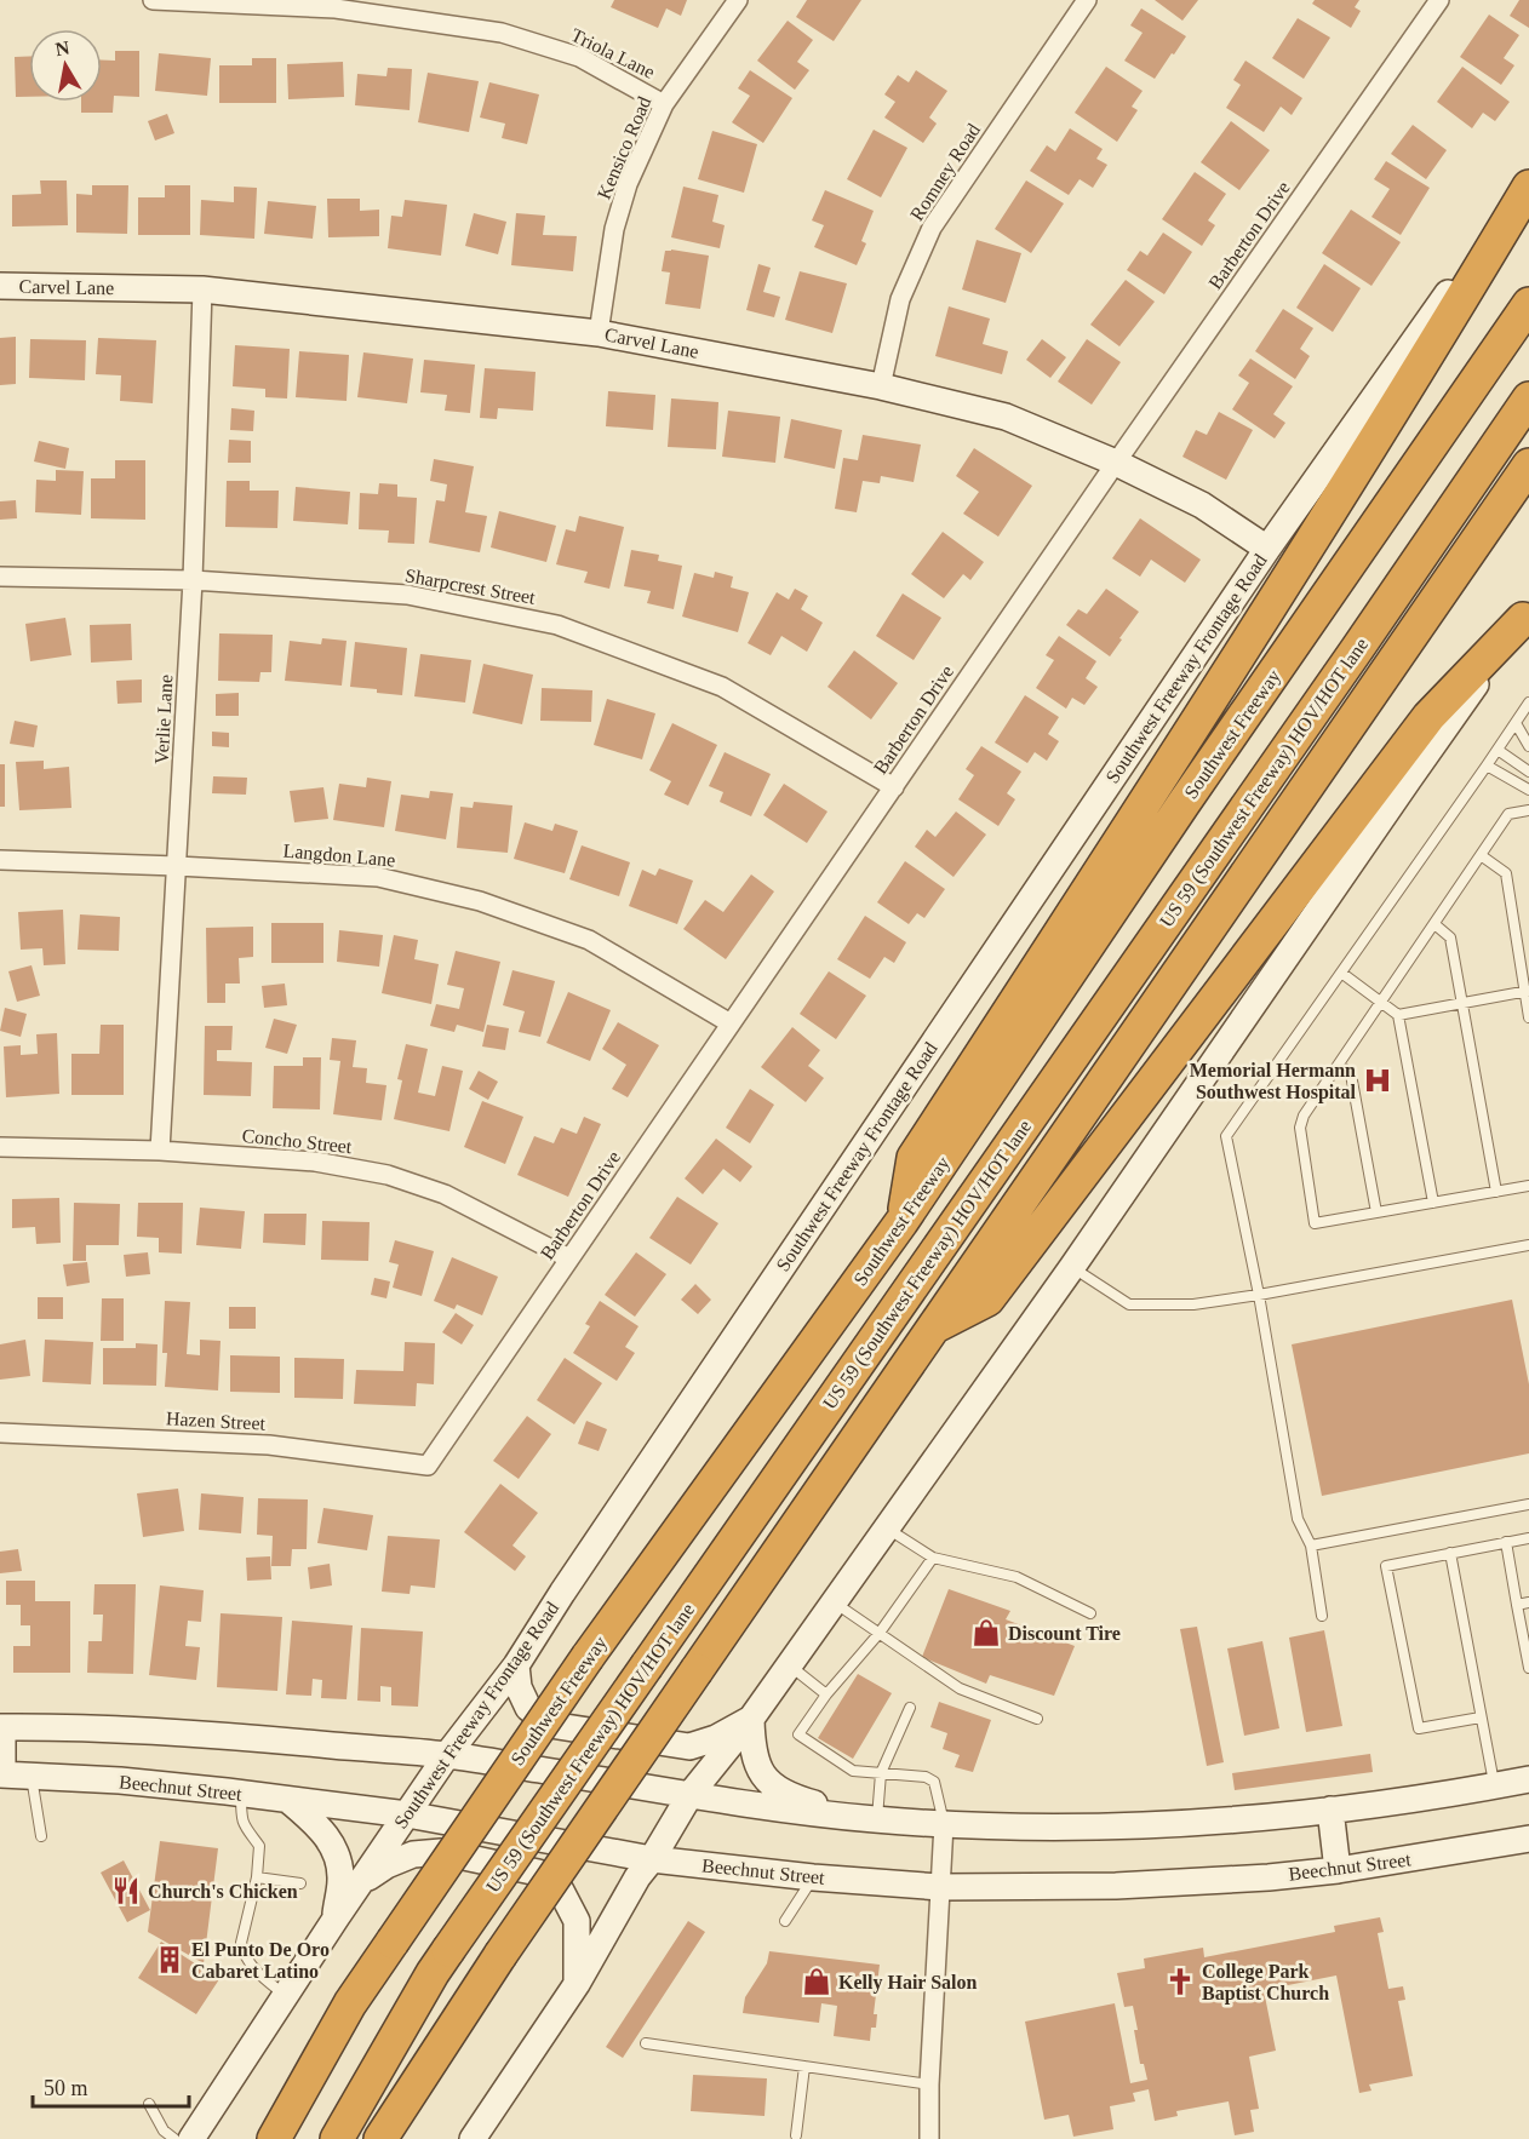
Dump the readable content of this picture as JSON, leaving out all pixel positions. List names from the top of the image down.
{
  "streets": {
    "highway": ["Southwest Freeway", "US 59 (Southwest Freeway) HOV/HOT lane"],
    "main road": ["Carvel Lane", "Southwest Freeway Frontage Road", "Beechnut Street"],
    "street": [
      "Triola Lane",
      "Kensico Road",
      "Romney Road",
      "Barberton Drive",
      "Sharpcrest Street",
      "Verlie Lane",
      "Langdon Lane",
      "Concho Street",
      "Hazen Street"
    ]
  },
  "crossings": [
    ["Triola Lane", "Kensico Road"],
    ["Kensico Road", "Carvel Lane"],
    ["Romney Road", "Carvel Lane"],
    ["Barberton Drive", "Carvel Lane"],
    ["Barberton Drive", "Sharpcrest Street"],
    ["Barberton Drive", "Langdon Lane"],
    ["Barberton Drive", "Concho Street"],
    ["Barberton Drive", "Hazen Street"],
    ["Carvel Lane", "Southwest Freeway Frontage Road"],
    ["Carvel Lane", "Verlie Lane"],
    ["Sharpcrest Street", "Verlie Lane"],
    ["Southwest Freeway Frontage Road", "Beechnut Street"],
    ["Verlie Lane", "Langdon Lane"],
    ["Verlie Lane", "Concho Street"]
  ],
  "places": {
    "hospital": ["Memorial Hermann Southwest Hospital"],
    "shop": ["Discount Tire", "Kelly Hair Salon"],
    "restaurant": ["Church's Chicken"],
    "building": ["El Punto De Oro Cabaret Latino"],
    "church": ["College Park Baptist Church"]
  },
  "scale_bar": "50 m",
  "north": "top"
}
